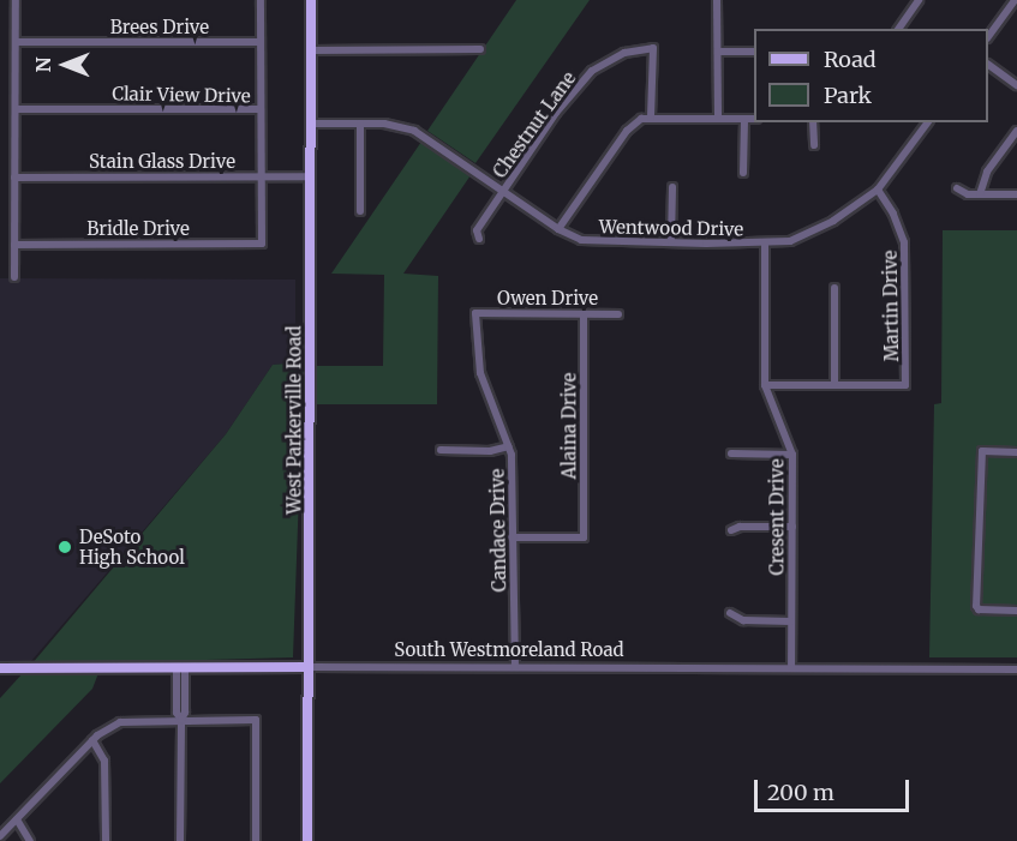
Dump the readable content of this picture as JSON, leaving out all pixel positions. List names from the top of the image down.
{
  "streets": {
    "main road": ["West Parkerville Road", "South Westmoreland Road"],
    "street": [
      "Brees Drive",
      "Clair View Drive",
      "Chestnut Lane",
      "Stain Glass Drive",
      "Wentwood Drive",
      "Bridle Drive",
      "Owen Drive",
      "Martin Drive",
      "Alaina Drive",
      "Cresent Drive",
      "Candace Drive"
    ]
  },
  "crossings": [
    ["Chestnut Lane", "Wentwood Drive"],
    ["Stain Glass Drive", "Bridle Drive"],
    ["Stain Glass Drive", "West Parkerville Road"],
    ["Wentwood Drive", "Martin Drive"],
    ["Wentwood Drive", "West Parkerville Road"],
    ["Wentwood Drive", "Cresent Drive"],
    ["Owen Drive", "Alaina Drive"],
    ["Owen Drive", "Candace Drive"],
    ["West Parkerville Road", "South Westmoreland Road"],
    ["Alaina Drive", "Candace Drive"],
    ["Cresent Drive", "South Westmoreland Road"],
    ["Candace Drive", "South Westmoreland Road"]
  ],
  "places": ["DeSoto High School"],
  "legend": ["Road", "Park"],
  "scale_bar": "200 m",
  "north": "left"
}
